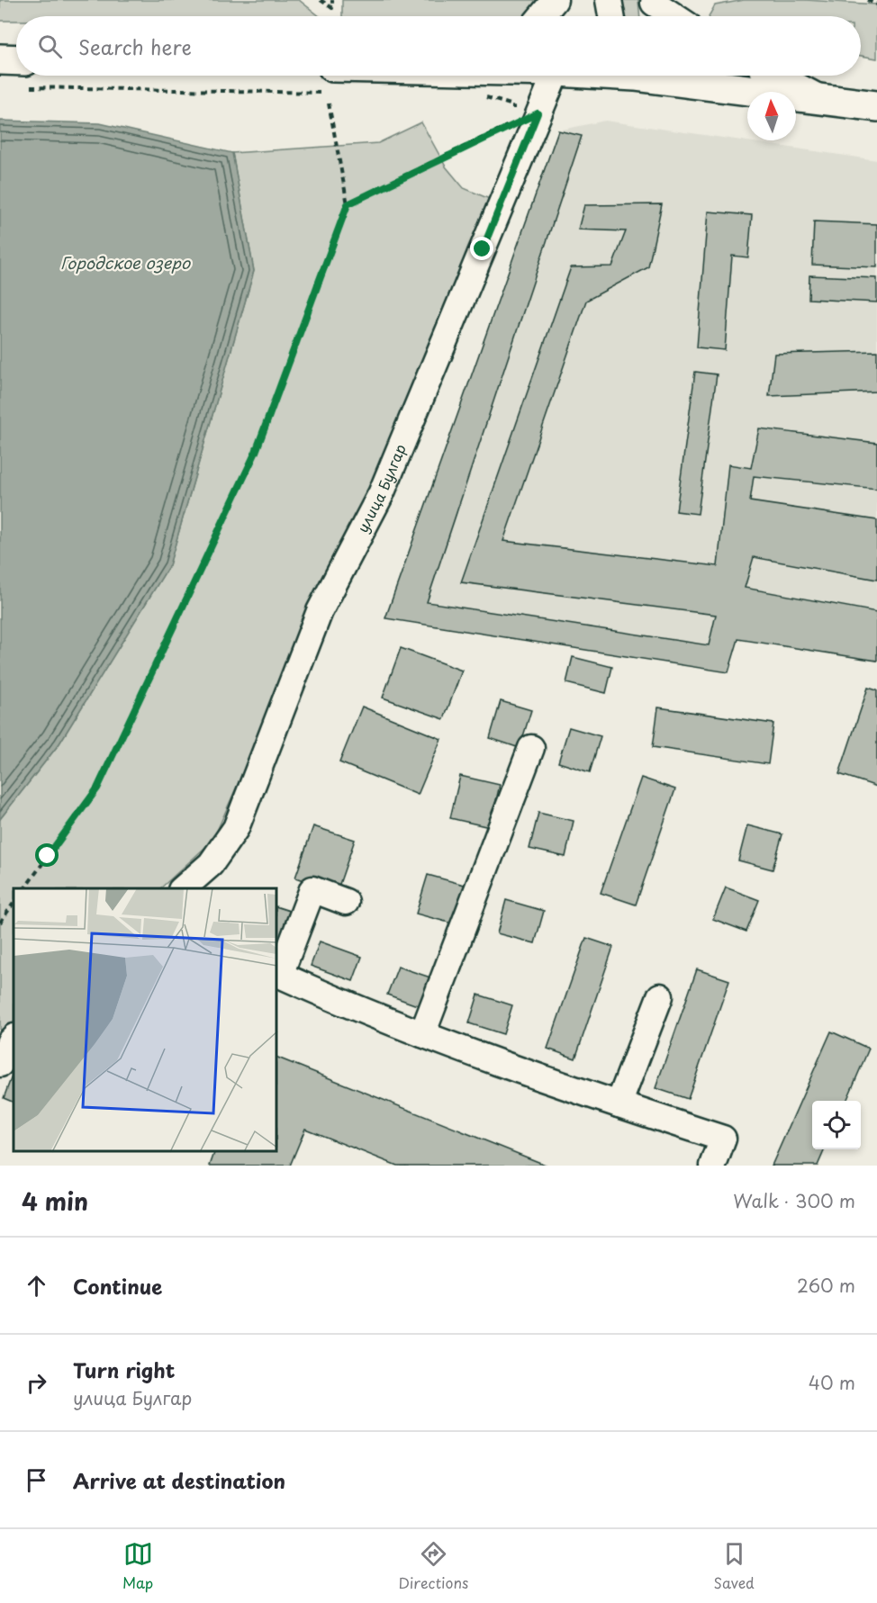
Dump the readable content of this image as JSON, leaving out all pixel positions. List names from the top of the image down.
{
  "streets": {
    "street": ["улица Булгар"]
  },
  "water": ["Городское озеро"],
  "north": "top",
  "page": {
    "search": "Search here",
    "heading": ["4 min", "Walk · 300 m"],
    "list": [
      ["Continue", "260 m"],
      ["Turn right", "улица Булгар", "40 m"],
      "Arrive at destination"
    ],
    "nav": ["Map", "Directions", "Saved"]
  }
}
